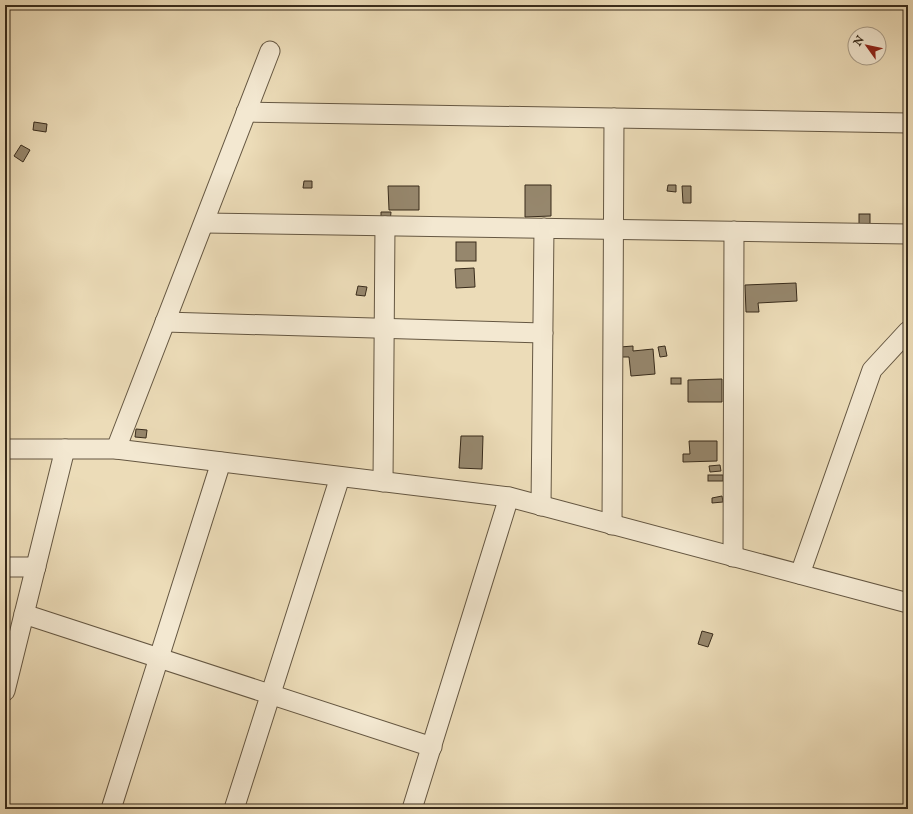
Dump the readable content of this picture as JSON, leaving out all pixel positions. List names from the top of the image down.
{
  "north": "top left"
}
